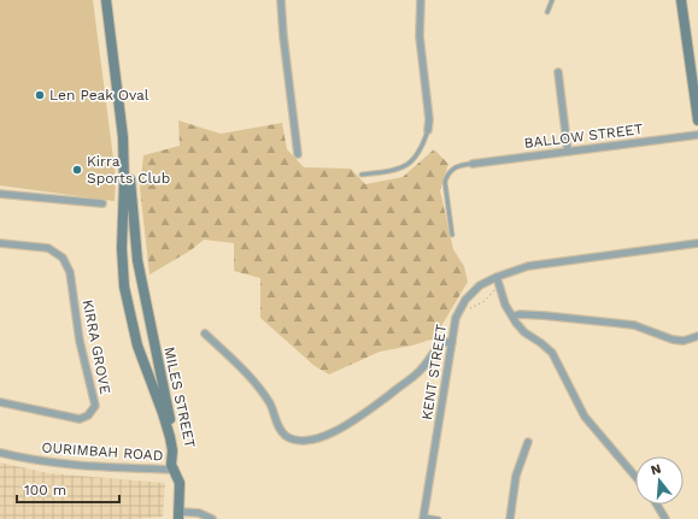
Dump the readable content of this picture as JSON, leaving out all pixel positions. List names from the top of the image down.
{
  "streets": {
    "street": [
      "BALLOW STREET",
      "KIRRA GROVE",
      "KENT STREET",
      "MILES STREET",
      "OURIMBAH ROAD"
    ]
  },
  "crossings": [
    ["MILES STREET", "OURIMBAH ROAD"]
  ],
  "places": ["Len Peak Oval", "Kirra Sports Club"],
  "scale_bar": "100 m",
  "north": "top"
}
